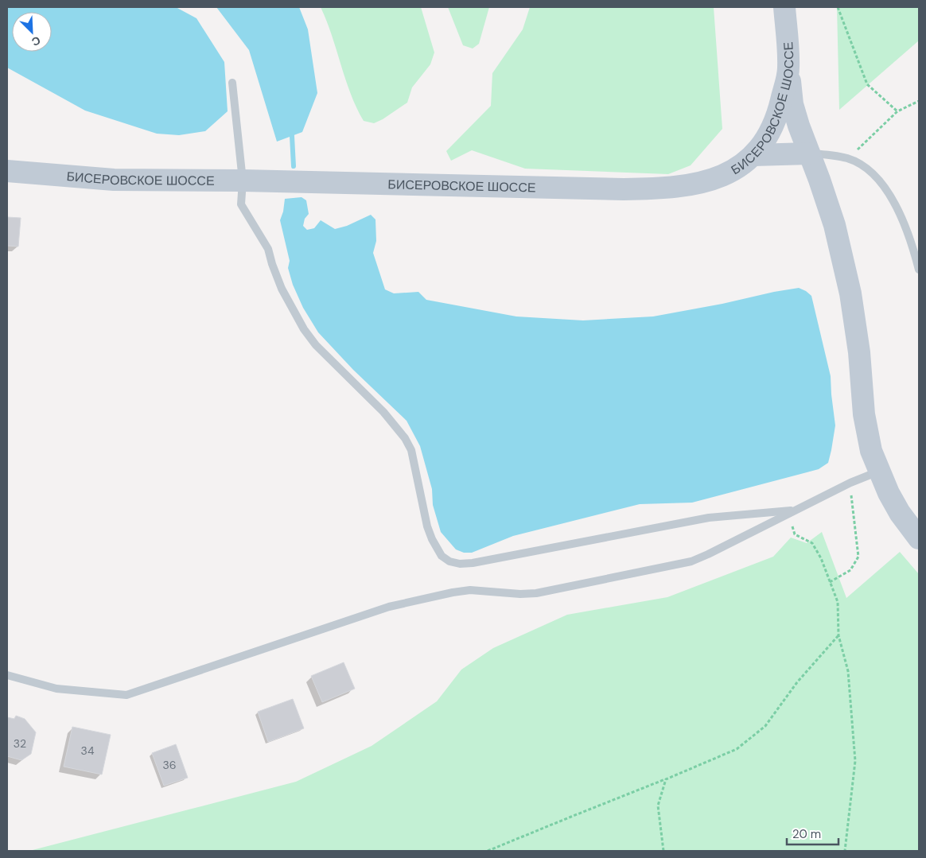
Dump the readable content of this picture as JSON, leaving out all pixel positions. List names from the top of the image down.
{
  "streets": {
    "main road": ["БИСЕРОВСКОЕ ШОССЕ"]
  },
  "house_numbers": ["32", "34", "36"],
  "scale_bar": "20 m",
  "north": "bottom right"
}
